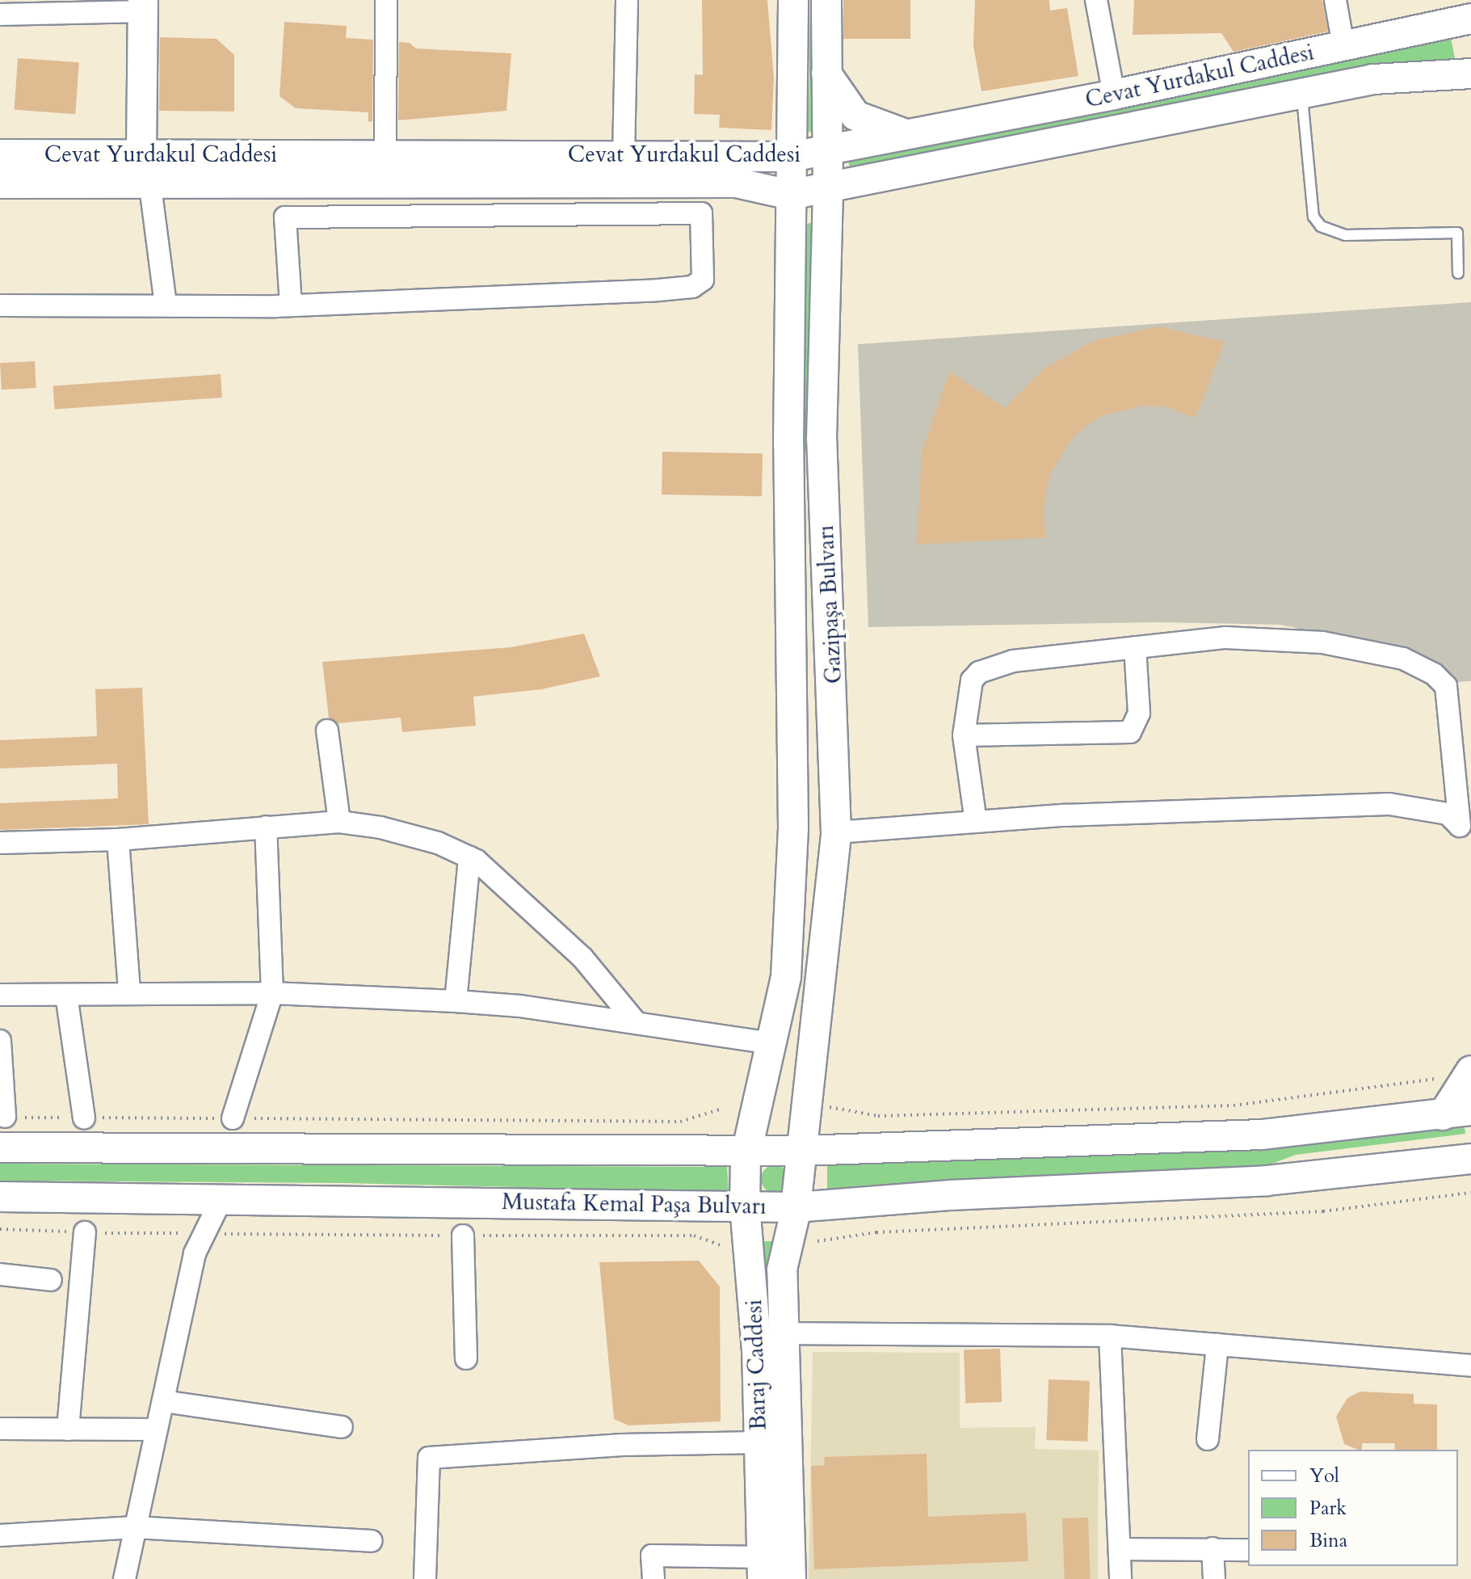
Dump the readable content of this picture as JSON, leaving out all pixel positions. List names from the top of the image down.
{
  "streets": {
    "main road": [
      "Cevat Yurdakul Caddesi",
      "Gazipaşa Bulvarı",
      "Mustafa Kemal Paşa Bulvarı",
      "Baraj Caddesi"
    ]
  },
  "crossings": [
    ["Cevat Yurdakul Caddesi", "Gazipaşa Bulvarı"],
    ["Gazipaşa Bulvarı", "Mustafa Kemal Paşa Bulvarı"],
    ["Gazipaşa Bulvarı", "Baraj Caddesi"],
    ["Mustafa Kemal Paşa Bulvarı", "Baraj Caddesi"]
  ],
  "legend": ["Yol", "Park", "Bina"]
}
